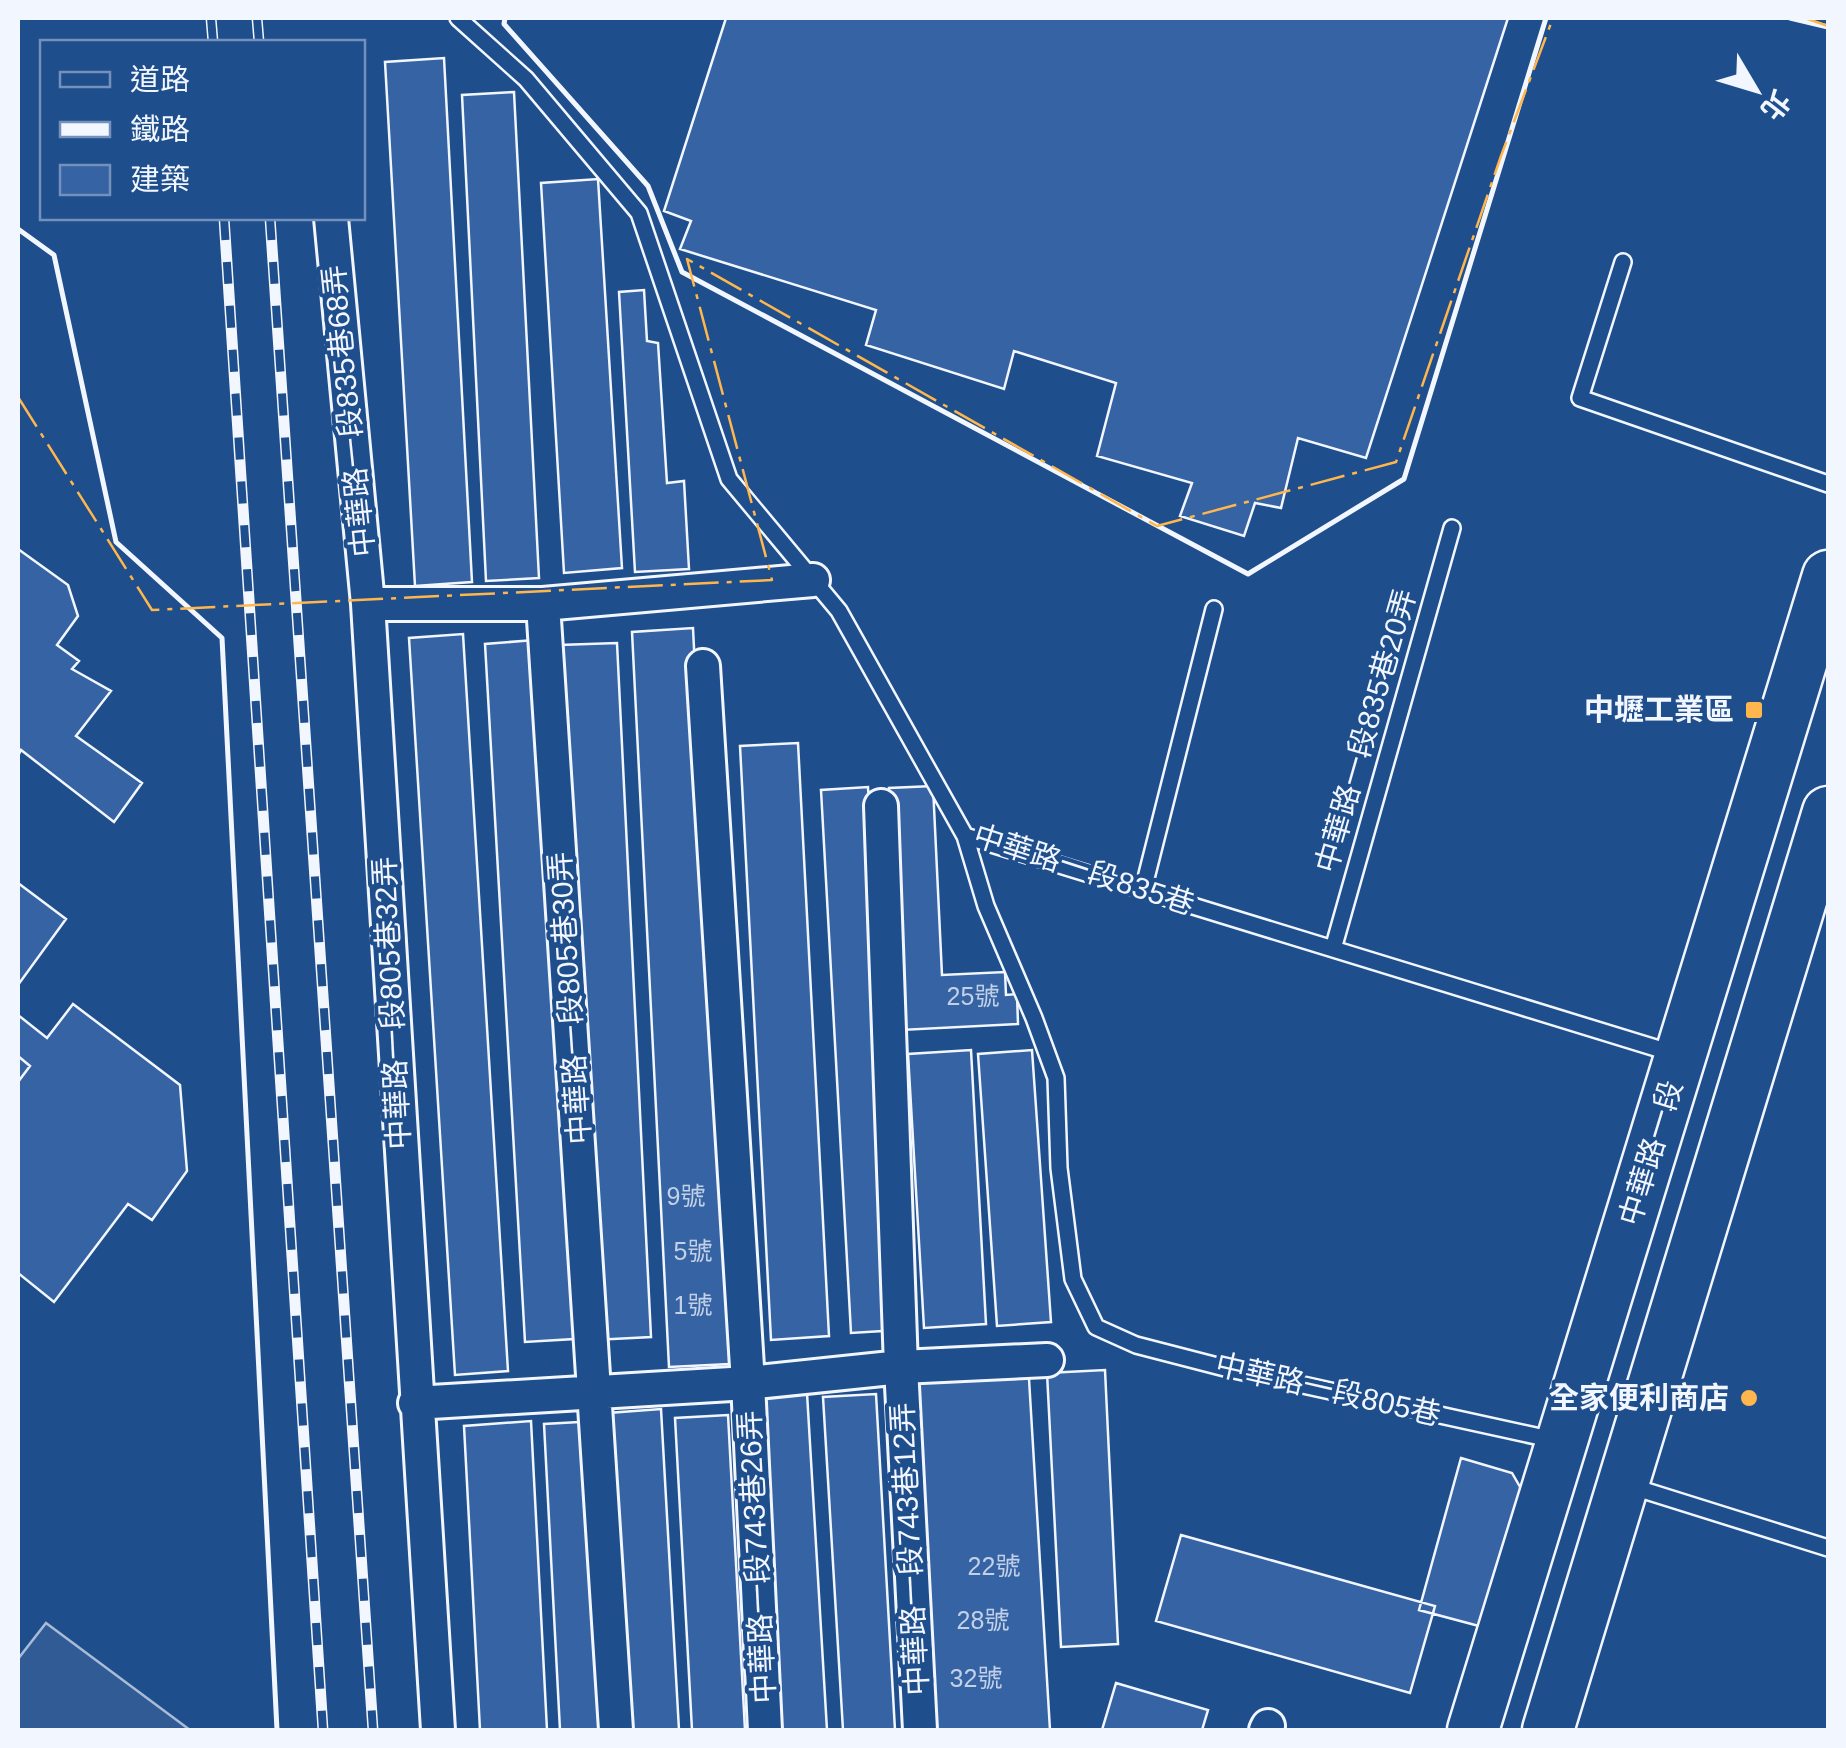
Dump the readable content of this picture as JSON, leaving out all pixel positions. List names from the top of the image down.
{
  "streets": {
    "main road": ["中華路一段"],
    "street": [
      "中華路一段835巷68弄",
      "中華路一段805巷30弄",
      "中華路一段805巷32弄",
      "中華路一段743巷12弄",
      "中華路一段743巷26弄"
    ],
    "lane": ["中華路一段835巷20弄", "中華路一段835巷", "中華路一段805巷"]
  },
  "crossings": [
    ["中華路一段835巷68弄", "中華路一段805巷32弄"],
    ["中華路一段835巷20弄", "中華路一段835巷"],
    ["中華路一段835巷", "中華路一段"],
    ["中華路一段835巷", "中華路一段805巷"],
    ["中華路一段", "中華路一段805巷"]
  ],
  "places": {
    "transit": ["中壢工業區"],
    "other": ["全家便利商店"]
  },
  "house_numbers": [
    "25號",
    "9號",
    "5號",
    "1號",
    "22號",
    "28號",
    "32號"
  ],
  "legend": ["道路", "鐵路", "建築"],
  "north": "bottom right"
}
